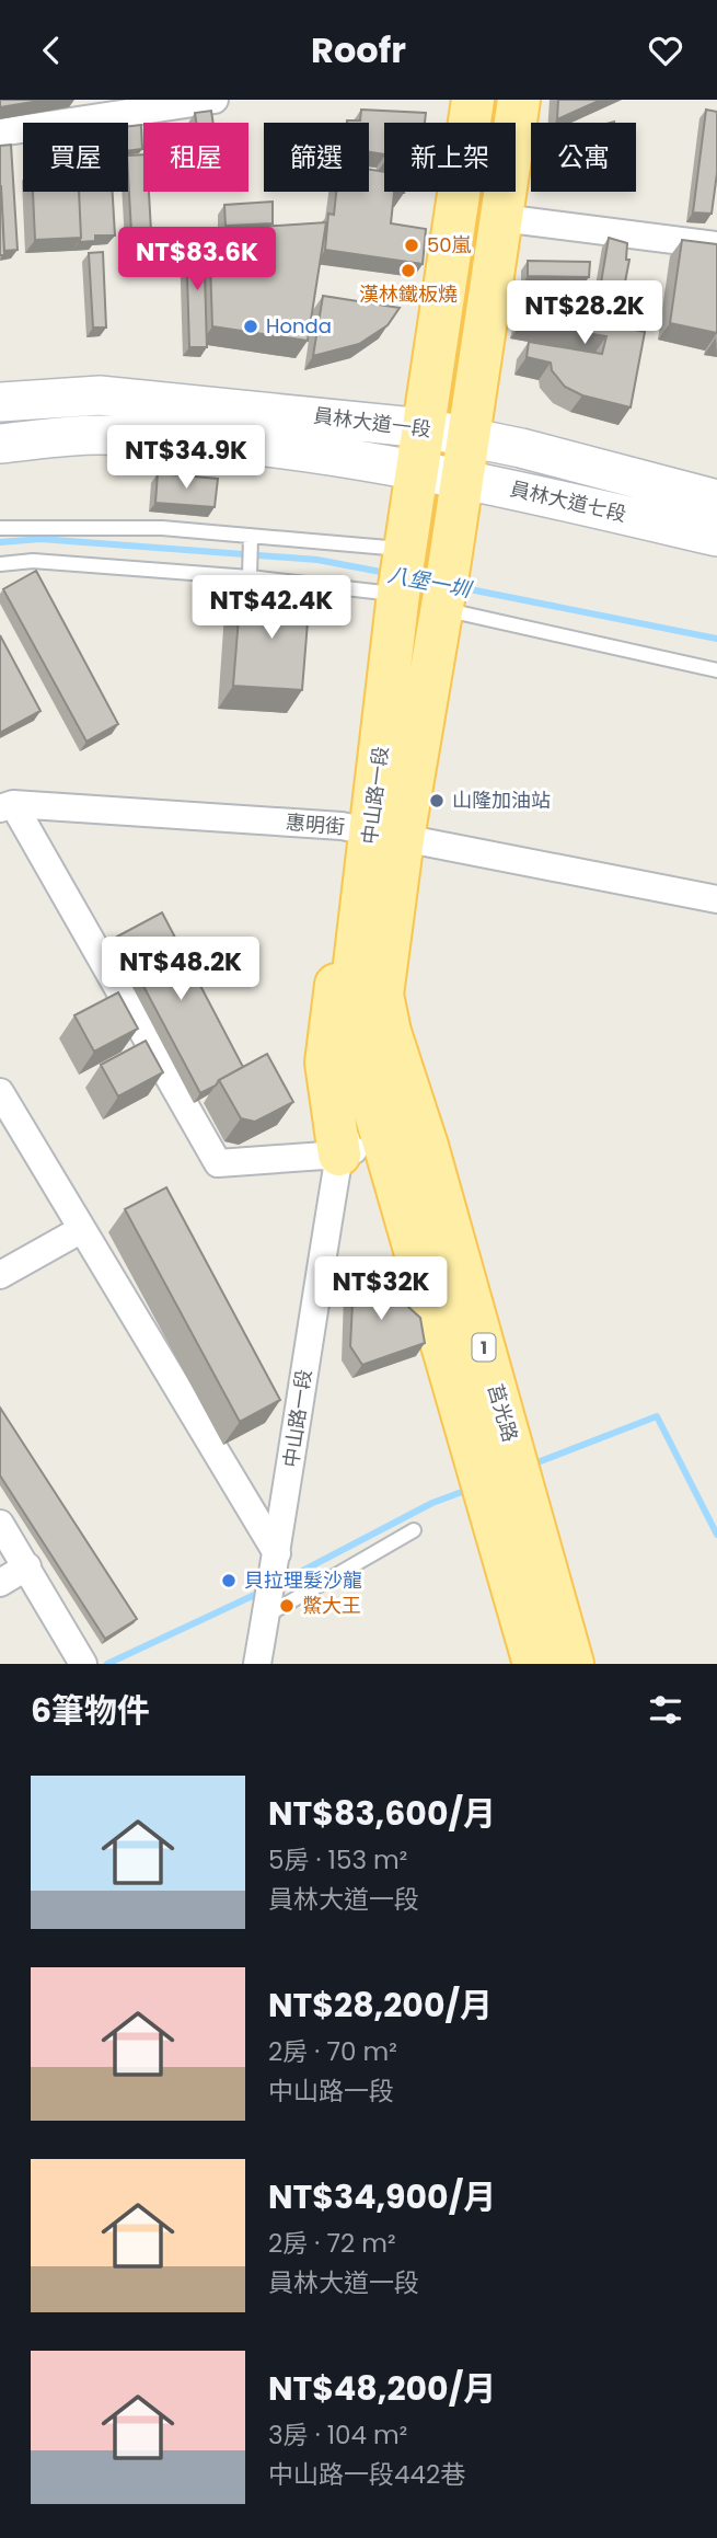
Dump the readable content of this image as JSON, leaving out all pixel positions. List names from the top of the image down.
{
  "streets": {
    "main road": [
      "員林大道一段",
      "員林大道七段",
      "中山路一段",
      "1",
      "莒光路"
    ],
    "street": ["惠明街"]
  },
  "crossings": [
    ["員林大道一段", "員林大道七段"],
    ["員林大道一段", "1"],
    ["員林大道七段", "1"],
    ["中山路一段", "惠明街"],
    ["中山路一段", "1"],
    ["中山路一段", "莒光路"]
  ],
  "water": ["八堡一圳"],
  "places": [
    "50嵐",
    "漢林鐵板燒",
    "Honda",
    "山隆加油站",
    "貝拉理髮沙龍",
    "鱉大王"
  ],
  "page": {
    "header": "Roofr",
    "chip": [
      "買屋",
      "租屋",
      "篩選",
      "新上架",
      "公寓"
    ],
    "price": [
      "NT$83.6K",
      "NT$28.2K",
      "NT$34.9K",
      "NT$42.4K",
      "NT$48.2K",
      "NT$32K"
    ],
    "heading": "6筆物件",
    "list": [
      {
        "name": "NT$83,600/月",
        "note": "5房 · 153 m² · 員林大道一段"
      },
      {
        "name": "NT$28,200/月",
        "note": "2房 · 70 m² · 中山路一段"
      },
      {
        "name": "NT$34,900/月",
        "note": "2房 · 72 m² · 員林大道一段"
      },
      {
        "name": "NT$48,200/月",
        "note": "3房 · 104 m² · 中山路一段442巷"
      }
    ]
  }
}
